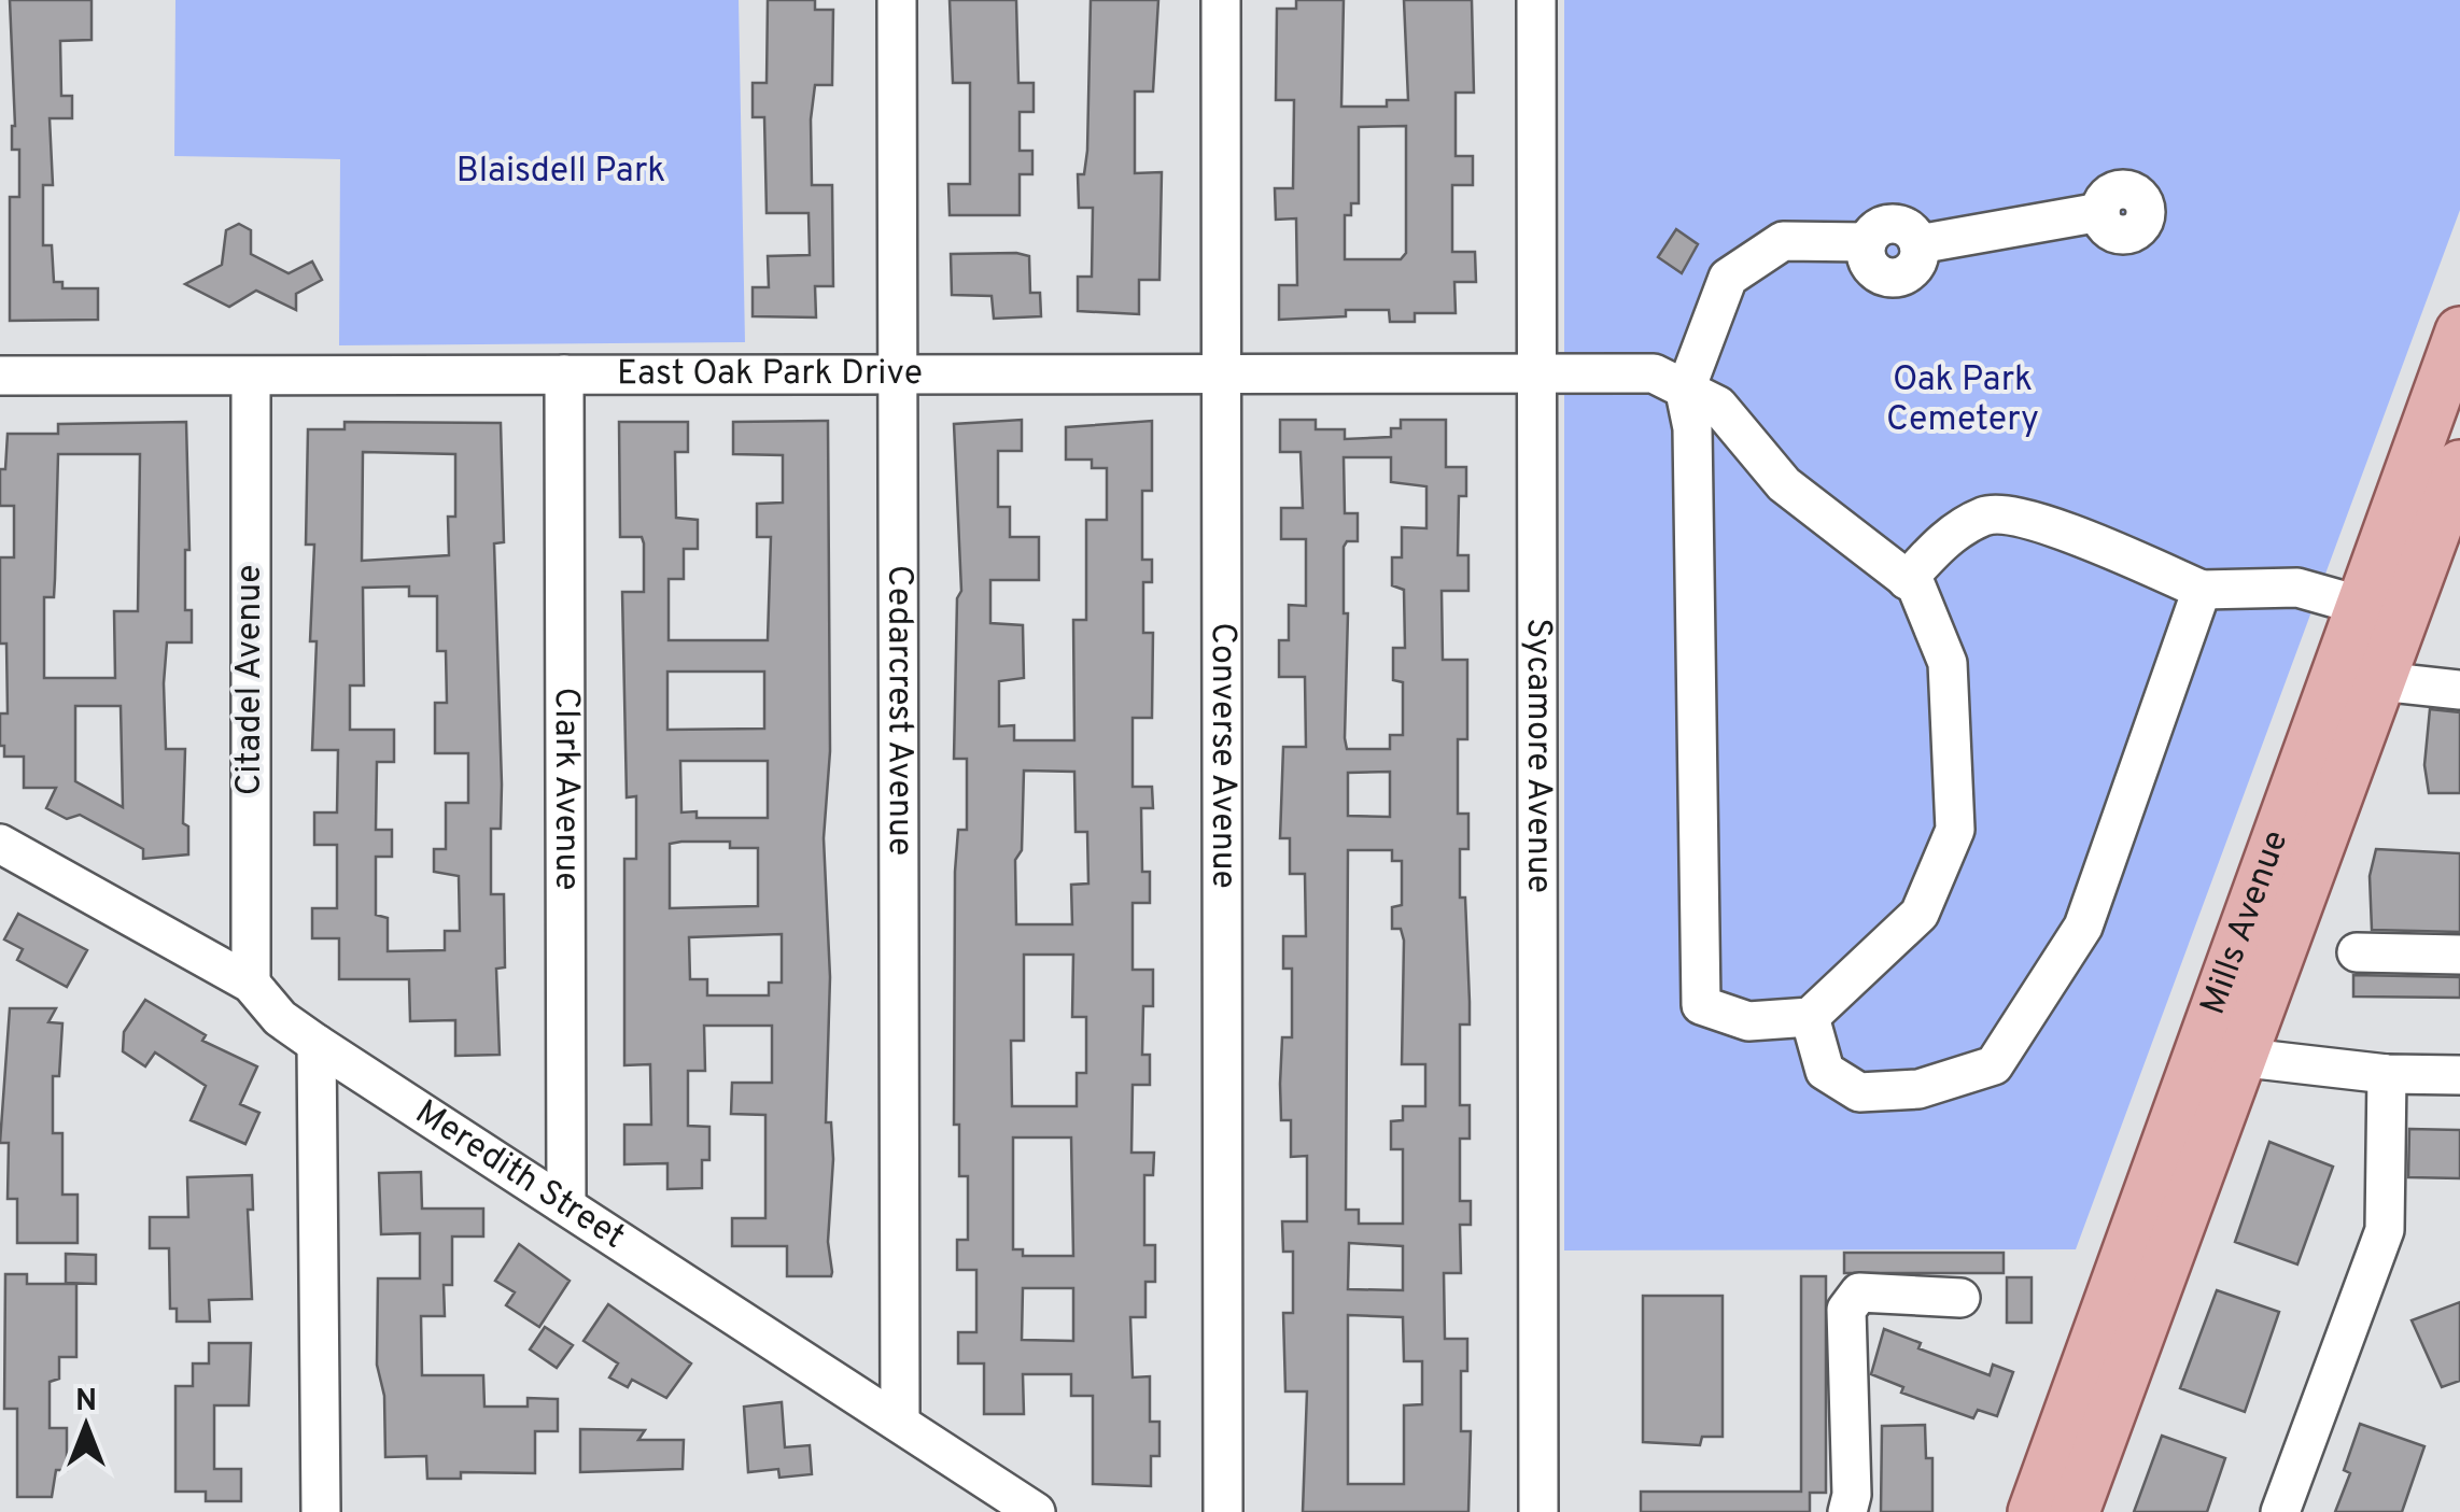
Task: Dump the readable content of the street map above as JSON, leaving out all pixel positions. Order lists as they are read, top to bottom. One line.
{"streets":{"main road":["Mills Avenue"],"street":["East Oak Park Drive","Citadel Avenue","Cedarcrest Avenue","Converse Avenue","Sycamore Avenue","Clark Avenue","Meredith Street"]},"crossings":[["East Oak Park Drive","Citadel Avenue"],["East Oak Park Drive","Cedarcrest Avenue"],["East Oak Park Drive","Converse Avenue"],["East Oak Park Drive","Sycamore Avenue"],["East Oak Park Drive","Clark Avenue"],["Citadel Avenue","Meredith Street"],["Cedarcrest Avenue","Meredith Street"],["Clark Avenue","Meredith Street"]],"parks":["Blaisdell Park","Oak Park Cemetery"],"north":"top"}
